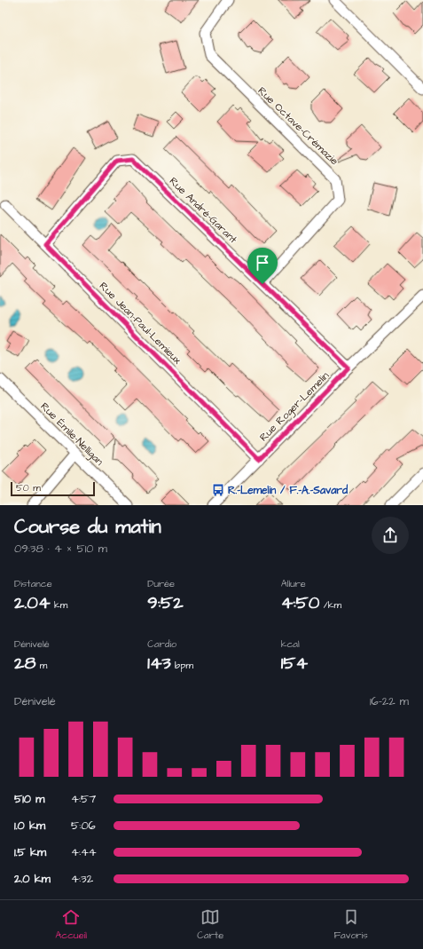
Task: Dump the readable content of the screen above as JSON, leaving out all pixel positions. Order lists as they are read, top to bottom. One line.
{"streets":{"street":["Rue Octave-Crémazie","Rue André-Garant","Rue Jean-Paul-Lemieux","Rue Roger-Lemelin","Rue Émile-Nelligan"]},"crossings":[["Rue Octave-Crémazie","Rue André-Garant"],["Rue André-Garant","Rue Jean-Paul-Lemieux"],["Rue André-Garant","Rue Roger-Lemelin"],["Rue Jean-Paul-Lemieux","Rue Roger-Lemelin"]],"places":{"bus stop":["R.-Lemelin / F.-A.-Savard"]},"scale_bar":"50 m","page":{"scale":"50 m","heading":["Course du matin","09:38 · 4 × 510 m"],"stats":[["Distance","2.04 km"],["Durée","9:52"],["Allure","4:50 /km"],["Dénivelé","28 m"],["Cardio","143 bpm"],["kcal","154"]],"chart":["Dénivelé","16–22 m"],"list":[{"name":"510 m","note":"4:57"},{"name":"1.0 km","note":"5:06"},{"name":"1.5 km","note":"4:44"},{"name":"2.0 km","note":"4:32"}],"tabs":["Accueil","Carte","Favoris"]}}
